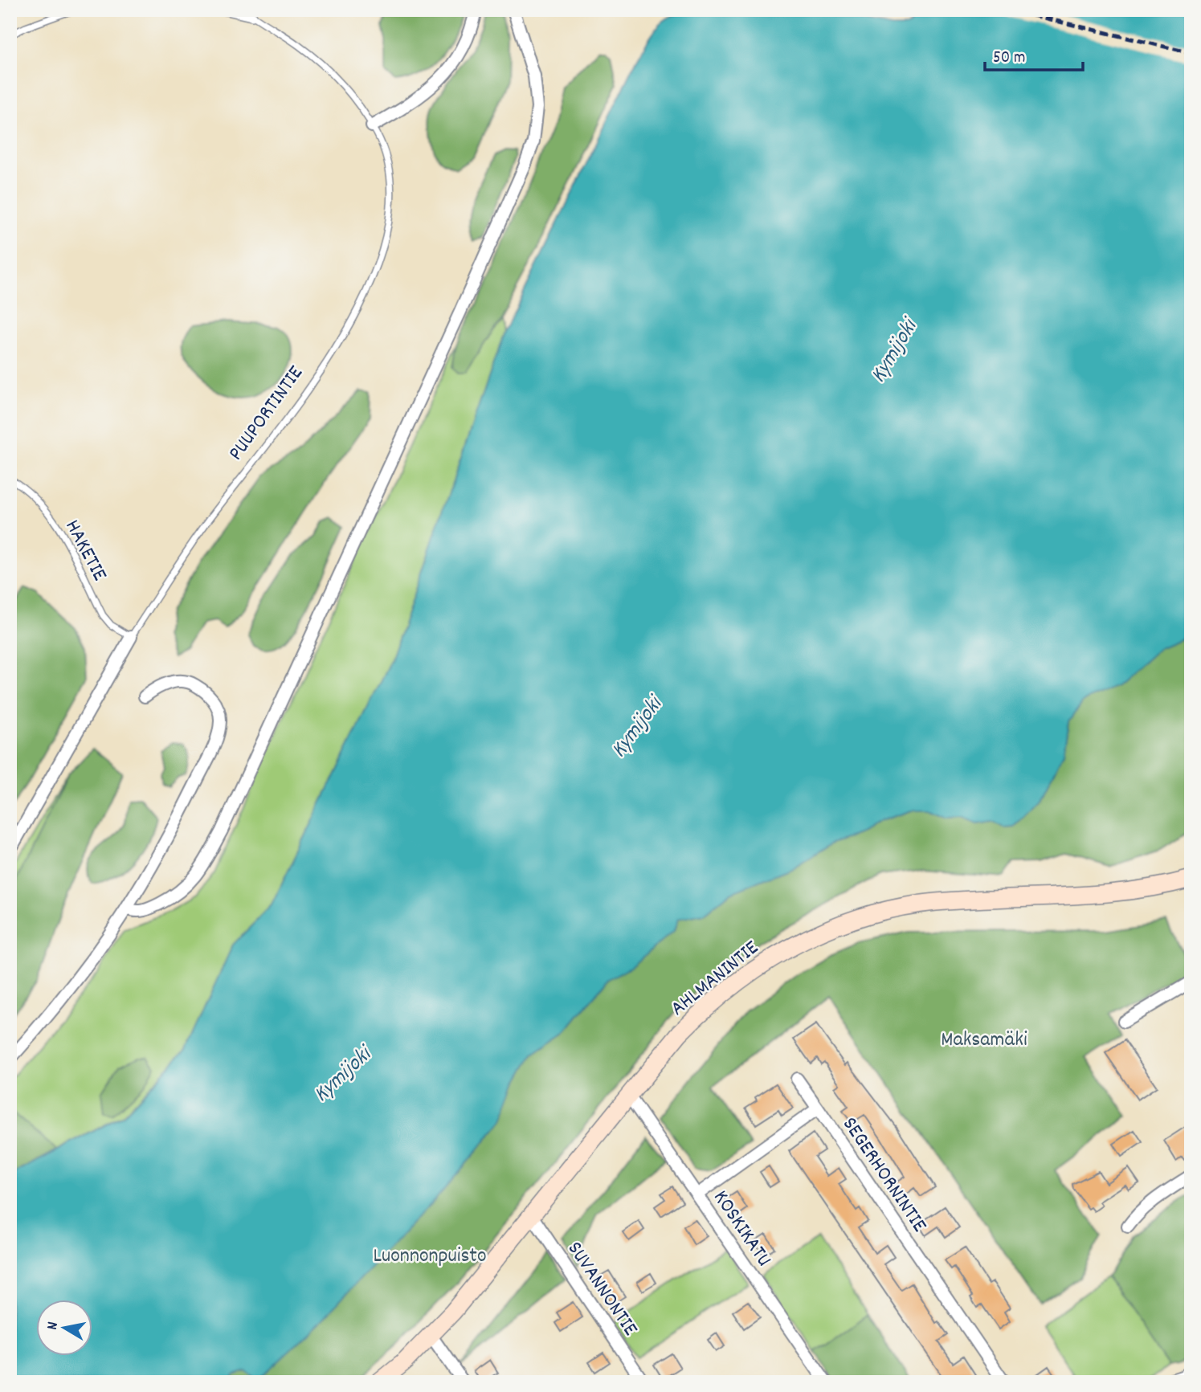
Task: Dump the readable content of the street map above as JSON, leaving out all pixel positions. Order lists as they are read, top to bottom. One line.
{"streets":{"street":["PUUPORTINTIE","AHLMANINTIE","SEGERHORNINTIE","KOSKIKATU","SUVANNONTIE"],"lane":["HAKETIE"]},"crossings":[["PUUPORTINTIE","HAKETIE"],["AHLMANINTIE","KOSKIKATU"],["AHLMANINTIE","SUVANNONTIE"],["SEGERHORNINTIE","KOSKIKATU"]],"water":["Kymijoki"],"parks":["Maksamäki","Luonnonpuisto"],"scale_bar":"50 m","north":"left"}
